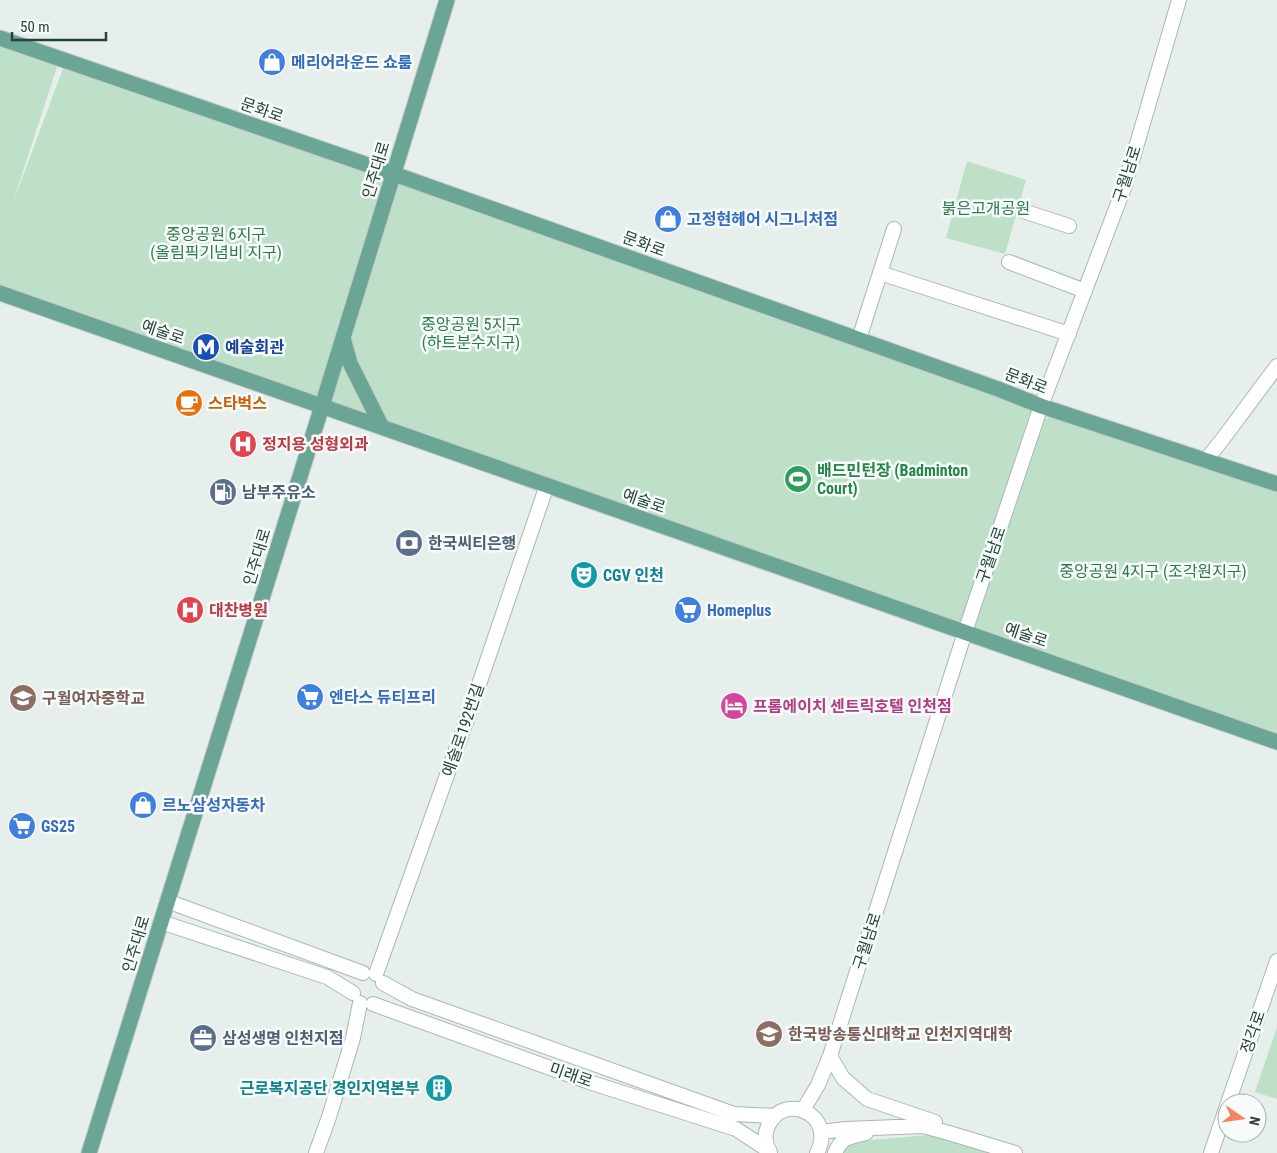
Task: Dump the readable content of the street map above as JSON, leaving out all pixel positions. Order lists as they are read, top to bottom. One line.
{"streets":{"main road":["문화로","인주대로","예술로"],"street":["구월남로","예술로192번길","정각로","미래로"]},"crossings":[["문화로","인주대로"],["문화로","구월남로"],["인주대로","예술로"],["인주대로","미래로"],["구월남로","예술로"],["구월남로","미래로"],["예술로","예술로192번길"],["예술로192번길","미래로"]],"parks":["붉은고개공원","중앙공원 6지구 (올림픽기념비 지구)","중앙공원 5지구 (하트분수지구)","중앙공원 4지구 (조각원지구)"],"places":{"shop":["메리어라운드 쇼룸","고정현헤어 시그니처점","르노삼성자동차"],"metro station":["예술회관"],"cafe":["스타벅스"],"hospital":["정지용 성형외과","대찬병원"],"sports":["배드민턴장 (Badminton Court)"],"fuel station":["남부주유소"],"bank":["한국씨티은행"],"theatre":["CGV 인천"],"supermarket":["Homeplus","엔타스 듀티프리","GS25"],"school or university":["구월여자중학교","한국방송통신대학교 인천지역대학"],"hotel":["프롬에이치 센트릭호텔 인천점"],"office":["삼성생명 인천지점"],"building":["근로복지공단 경인지역본부"]},"scale_bar":"50 m","north":"right"}
